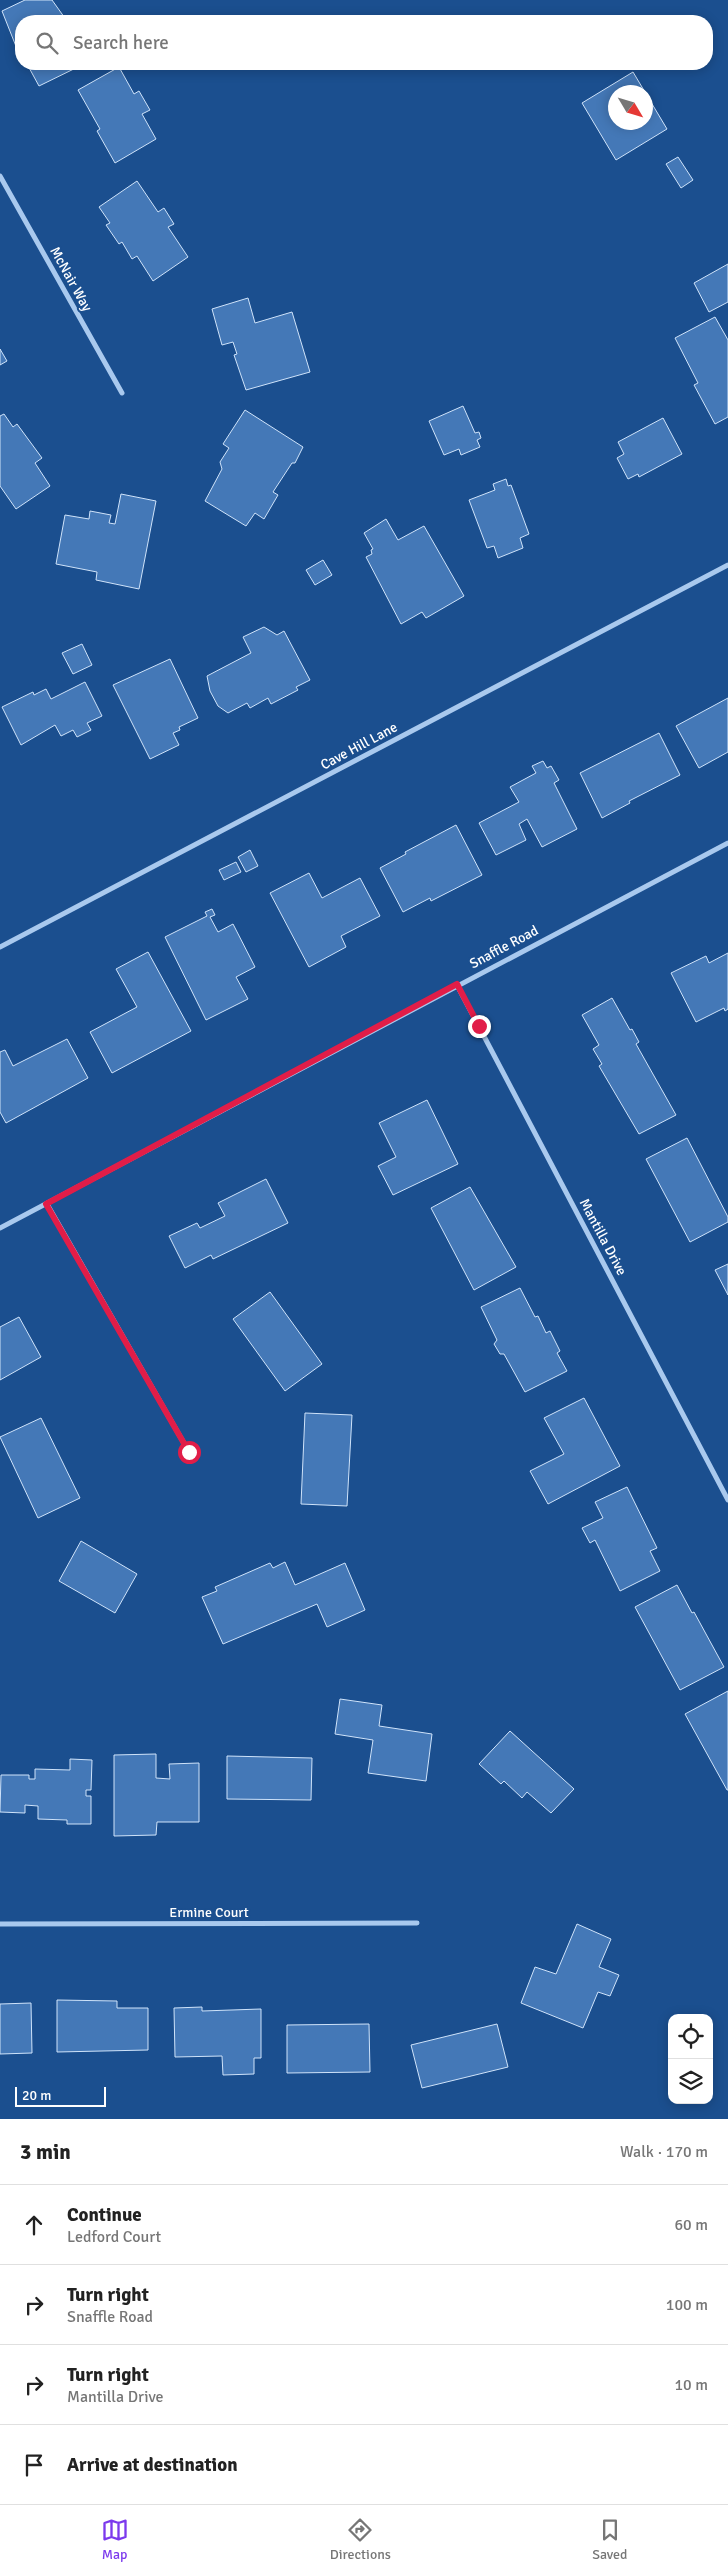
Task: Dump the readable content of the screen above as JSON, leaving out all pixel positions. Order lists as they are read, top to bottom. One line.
{"streets":{"street":["McNair Way","Cave Hill Lane","Snaffle Road","Mantilla Drive","Ermine Court"]},"crossings":[["Snaffle Road","Mantilla Drive"]],"scale_bar":"20 m","north":"bottom right","page":{"search":"Search here","scale":"20 m","heading":["3 min","Walk · 170 m"],"list":[["Continue","Ledford Court","60 m"],["Turn right","Snaffle Road","100 m"],["Turn right","Mantilla Drive","10 m"],"Arrive at destination"],"nav":["Map","Directions","Saved"]}}
